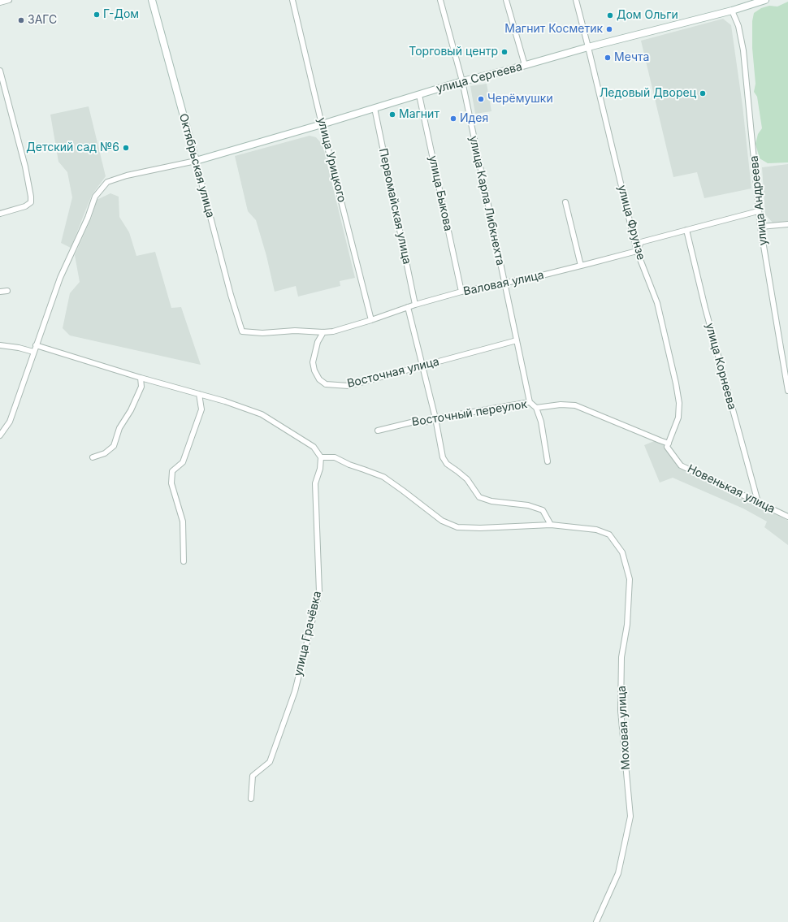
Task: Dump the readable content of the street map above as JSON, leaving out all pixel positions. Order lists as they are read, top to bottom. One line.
{"streets":{"main road":["улица Сергеева","Октябрьская улица"],"street":["улица Урицкого","улица Быкова","улица Карла Либкнехта","улица Андреева","Первомайская улица","улица Фрунзе","Валовая улица","улица Корнеева","Восточная улица","Восточный переулок","Новенькая улица","улица Грачёвка","Моховая улица"]},"crossings":[["улица Сергеева","улица Урицкого"],["улица Сергеева","Октябрьская улица"],["улица Сергеева","улица Быкова"],["улица Сергеева","улица Карла Либкнехта"],["улица Сергеева","улица Андреева"],["улица Сергеева","Первомайская улица"],["улица Сергеева","улица Фрунзе"],["улица Урицкого","Валовая улица"],["Октябрьская улица","Валовая улица"],["улица Быкова","Валовая улица"],["улица Карла Либкнехта","Валовая улица"],["улица Карла Либкнехта","Восточная улица"],["улица Карла Либкнехта","Восточный переулок"],["Первомайская улица","Валовая улица"],["улица Фрунзе","Валовая улица"],["улица Фрунзе","Восточный переулок"],["улица Фрунзе","Новенькая улица"],["Валовая улица","Восточная улица"],["улица Корнеева","Новенькая улица"],["Восточный переулок","Новенькая улица"],["улица Грачёвка","Моховая улица"]],"places":["Г-Дом","Дом Ольги","ЗАГС","Магнит Косметик","Торговый центр","Мечта","Ледовый Дворец","Черёмушки","Магнит","Идея","Детский сад №6"]}
